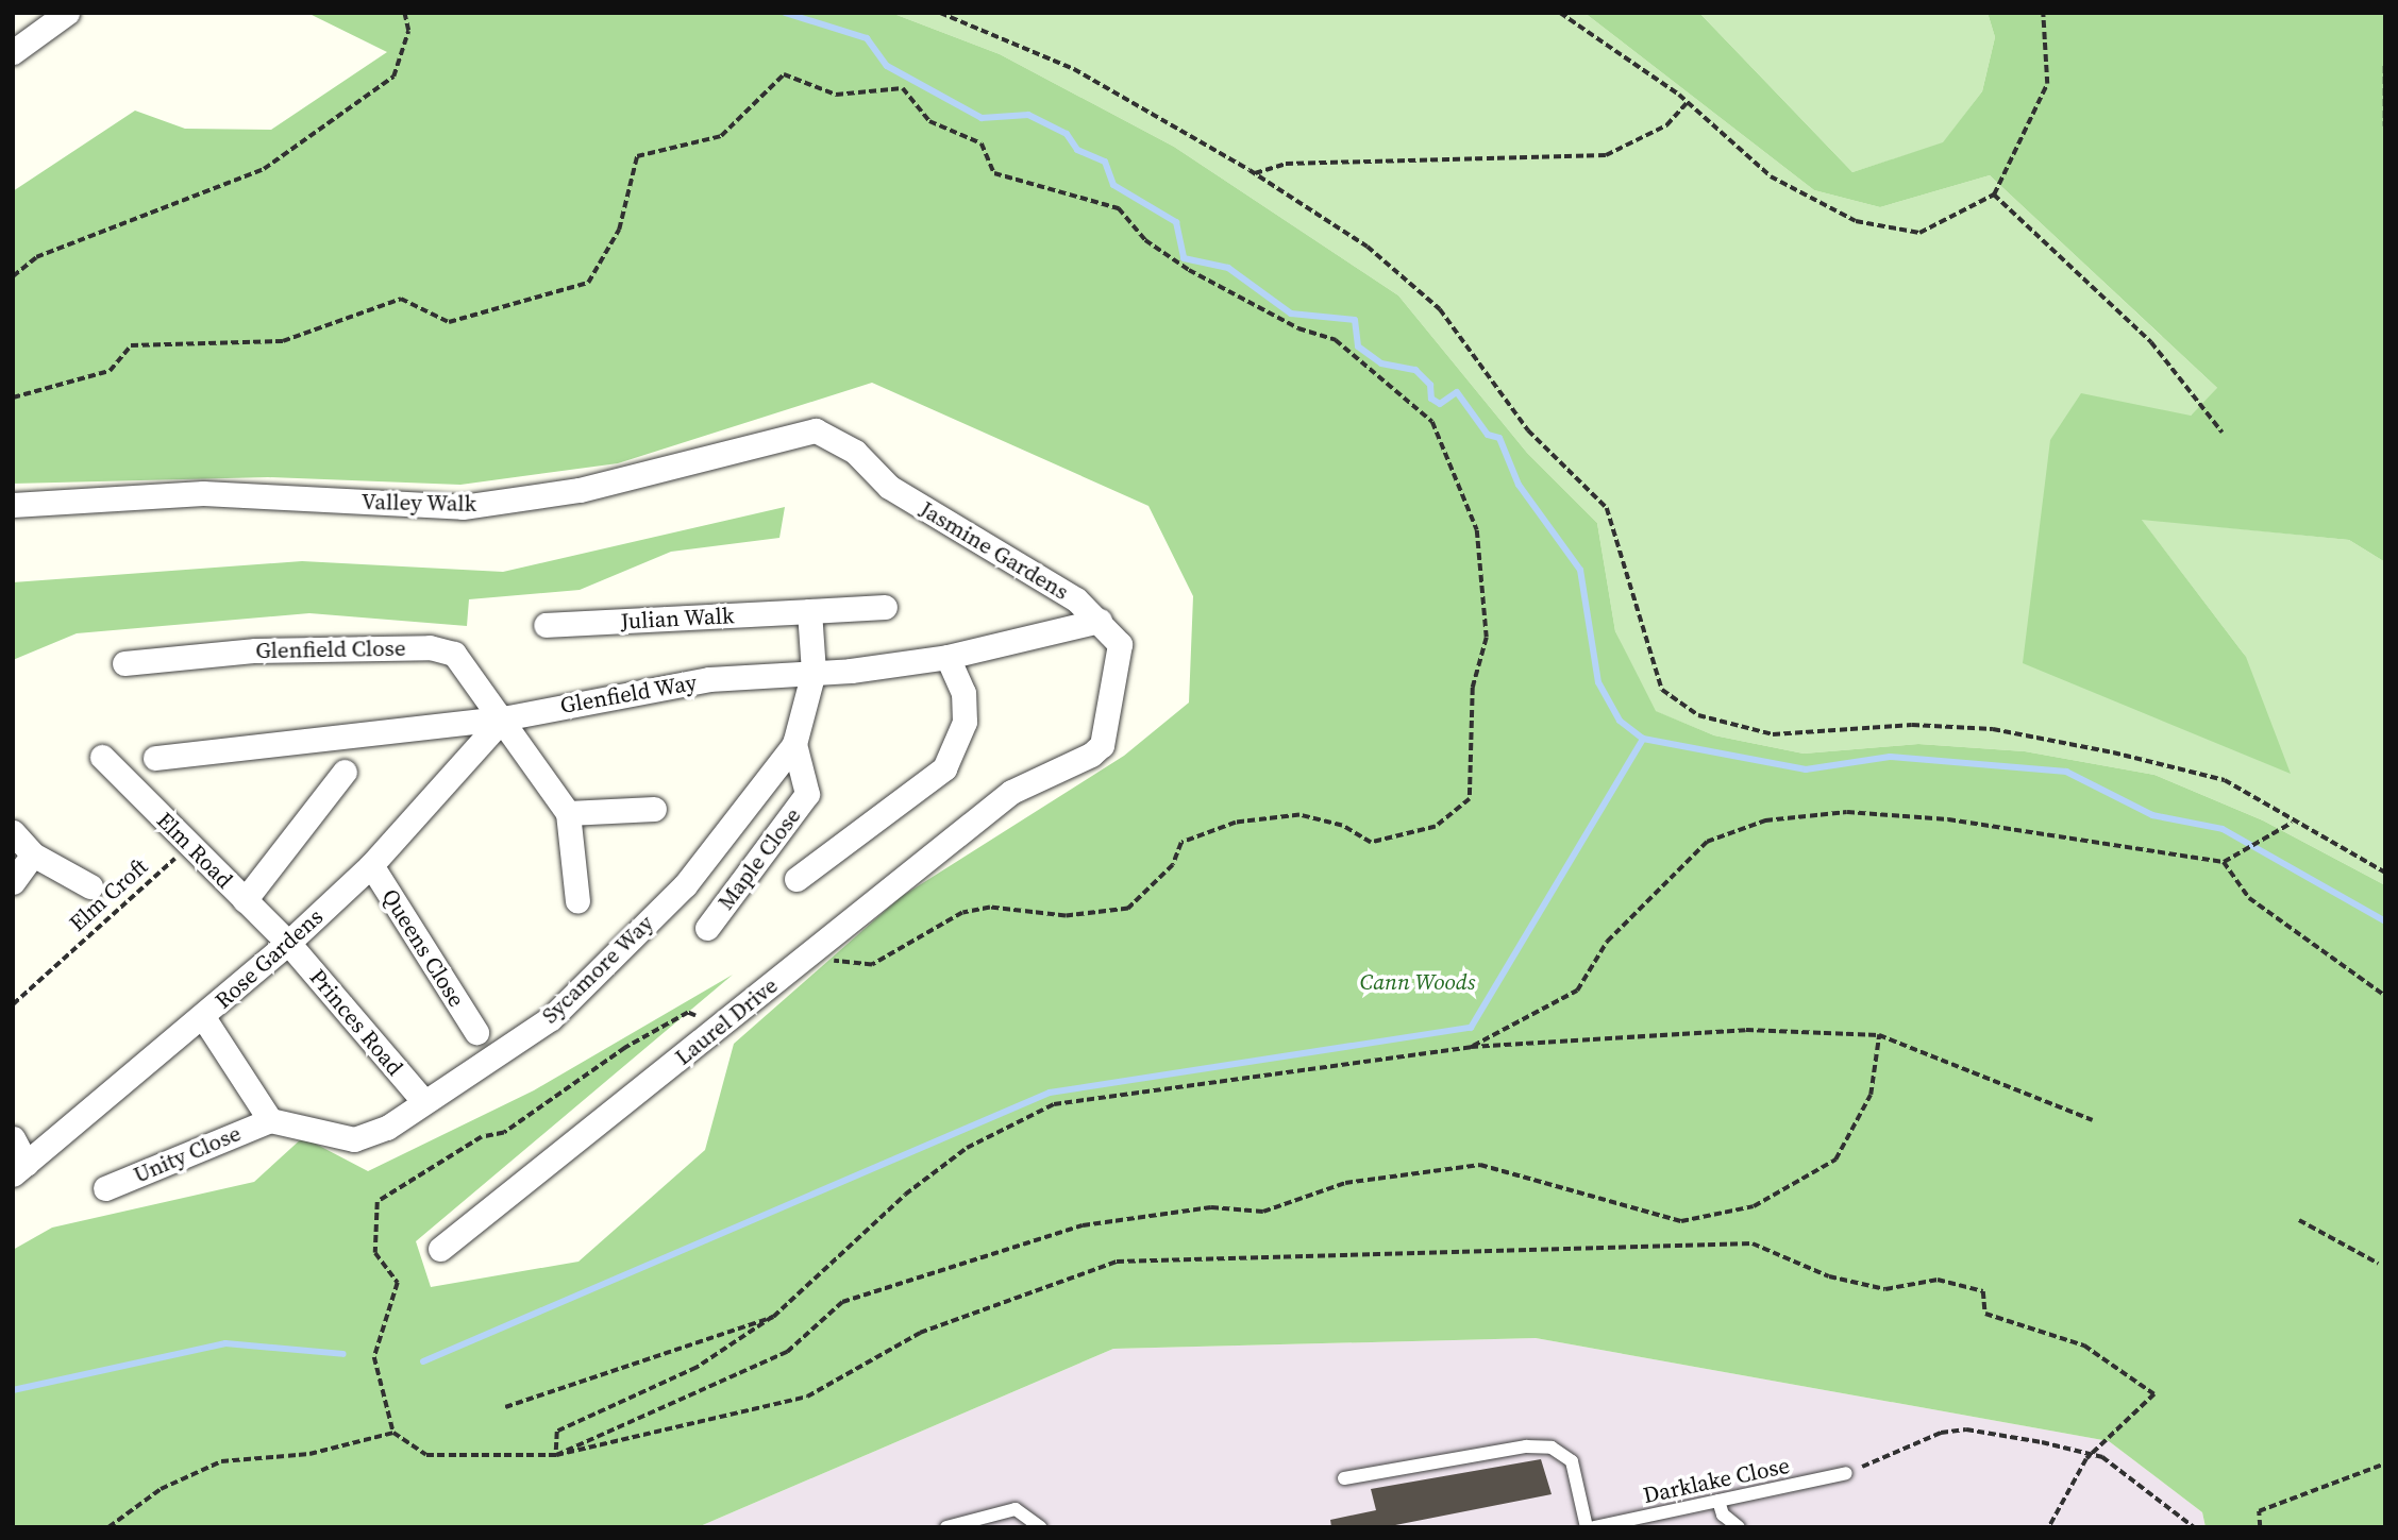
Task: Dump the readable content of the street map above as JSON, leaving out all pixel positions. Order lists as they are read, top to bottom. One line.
{"streets":{"street":["Valley Walk","Jasmine Gardens","Julian Walk","Glenfield Close","Glenfield Way","Elm Road","Maple Close","Queens Close","Rose Gardens","Sycamore Way","Laurel Drive","Princes Road","Unity Close"],"lane":["Darklake Close"],"path":["Elm Croft"]},"crossings":[["Valley Walk","Jasmine Gardens"],["Jasmine Gardens","Glenfield Way"],["Jasmine Gardens","Laurel Drive"],["Glenfield Close","Glenfield Way"],["Glenfield Close","Rose Gardens"],["Glenfield Way","Rose Gardens"],["Glenfield Way","Sycamore Way"],["Elm Road","Elm Croft"],["Elm Road","Rose Gardens"],["Elm Road","Princes Road"],["Maple Close","Sycamore Way"],["Queens Close","Rose Gardens"],["Rose Gardens","Princes Road"],["Sycamore Way","Princes Road"],["Sycamore Way","Unity Close"]],"parks":["Cann Woods"]}
